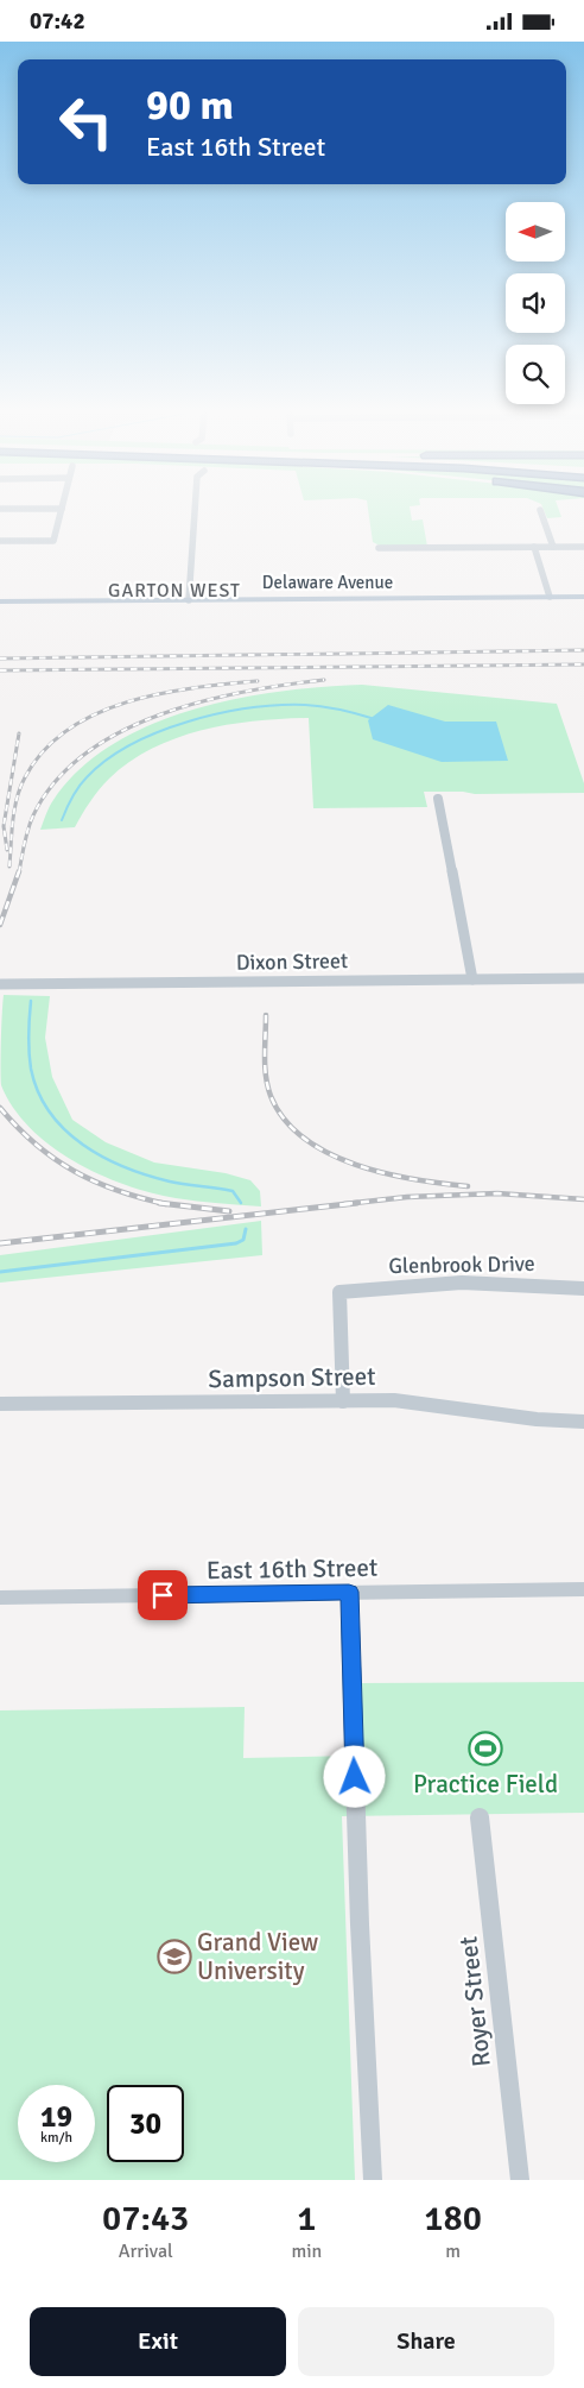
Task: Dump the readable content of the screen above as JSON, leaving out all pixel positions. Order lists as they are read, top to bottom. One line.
{"streets":{"main road":["Delaware Avenue"],"street":["Dixon Street","Glenbrook Drive","Sampson Street","East 16th Street","Royer Street"]},"crossings":[["Glenbrook Drive","Sampson Street"]],"districts":["GARTON WEST"],"places":{"sports":["Practice Field"],"school or university":["Grand View University"]},"north":"left","page":{"status":"07:42","turn":["90 m","East 16th Street"],"speed":"19 km/h","limit":"30","eta":["07:43","Arrival","1","min","180","m"],"buttons":["Exit","Share"]}}
